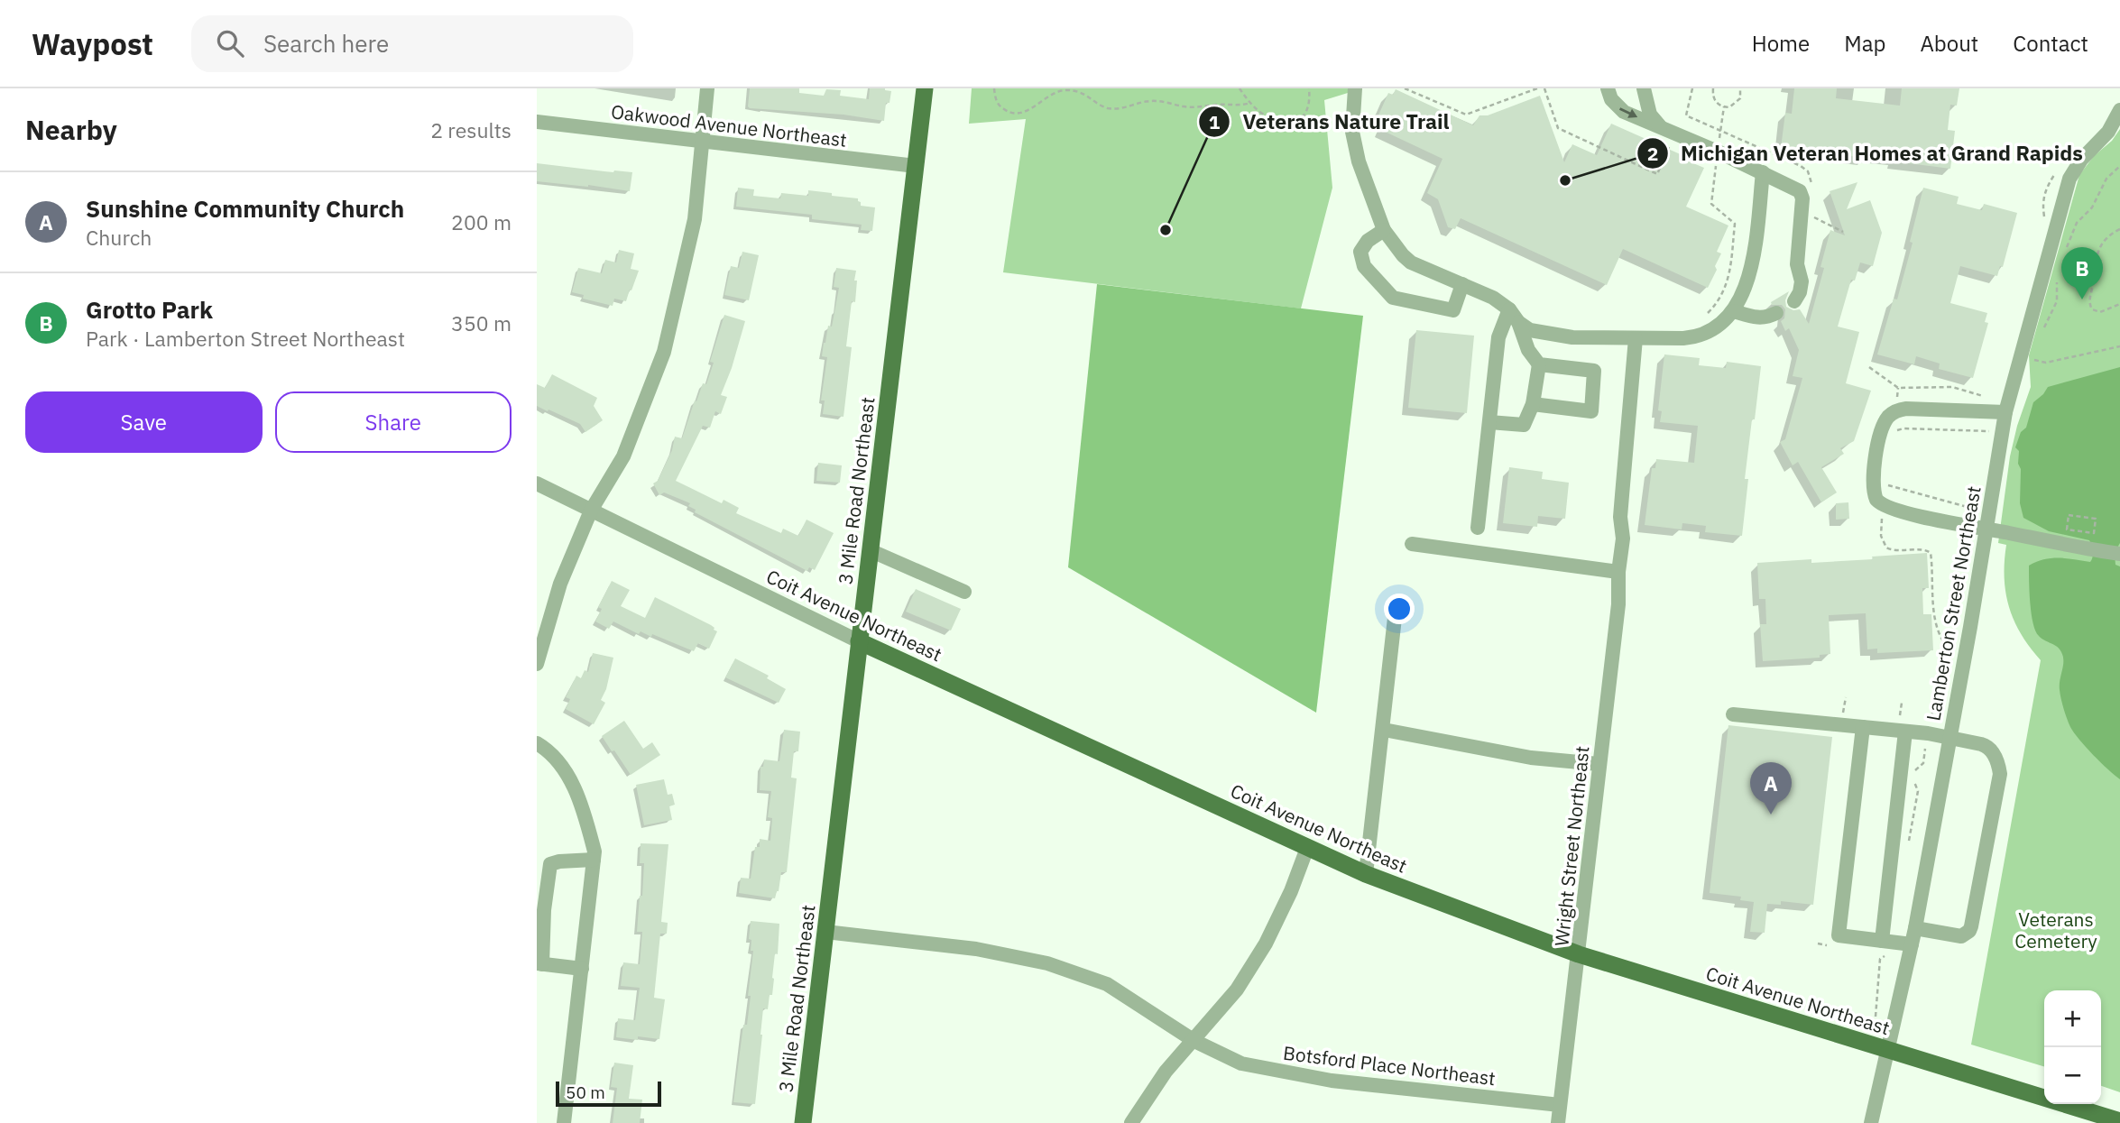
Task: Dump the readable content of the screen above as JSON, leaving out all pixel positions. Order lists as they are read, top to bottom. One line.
{"streets":{"main road":["3 Mile Road Northeast","Coit Avenue Northeast"],"street":["Oakwood Avenue Northeast","Lamberton Street Northeast","Wright Street Northeast","Botsford Place Northeast"]},"crossings":[["Oakwood Avenue Northeast","3 Mile Road Northeast"],["3 Mile Road Northeast","Coit Avenue Northeast"],["3 Mile Road Northeast","Botsford Place Northeast"],["Lamberton Street Northeast","Coit Avenue Northeast"],["Coit Avenue Northeast","Wright Street Northeast"],["Wright Street Northeast","Botsford Place Northeast"]],"parks":["Veterans Cemetery"],"places":["Michigan Veteran Homes at Grand Rapids","Veterans Nature Trail"],"scale_bar":"50 m","page":{"header":"Waypost","search":"Search here","nav":["Home","Map","About","Contact"],"heading":["Nearby","2 results"],"list":[{"mark":"A","name":"Sunshine Community Church","note":"Church","value":"200 m"},{"mark":"B","name":"Grotto Park","note":"Park · Lamberton Street Northeast","value":"350 m"}],"pins":["B","A"],"buttons":["Save","Share"],"map_buttons":["+","−"],"scale":"50 m"}}
